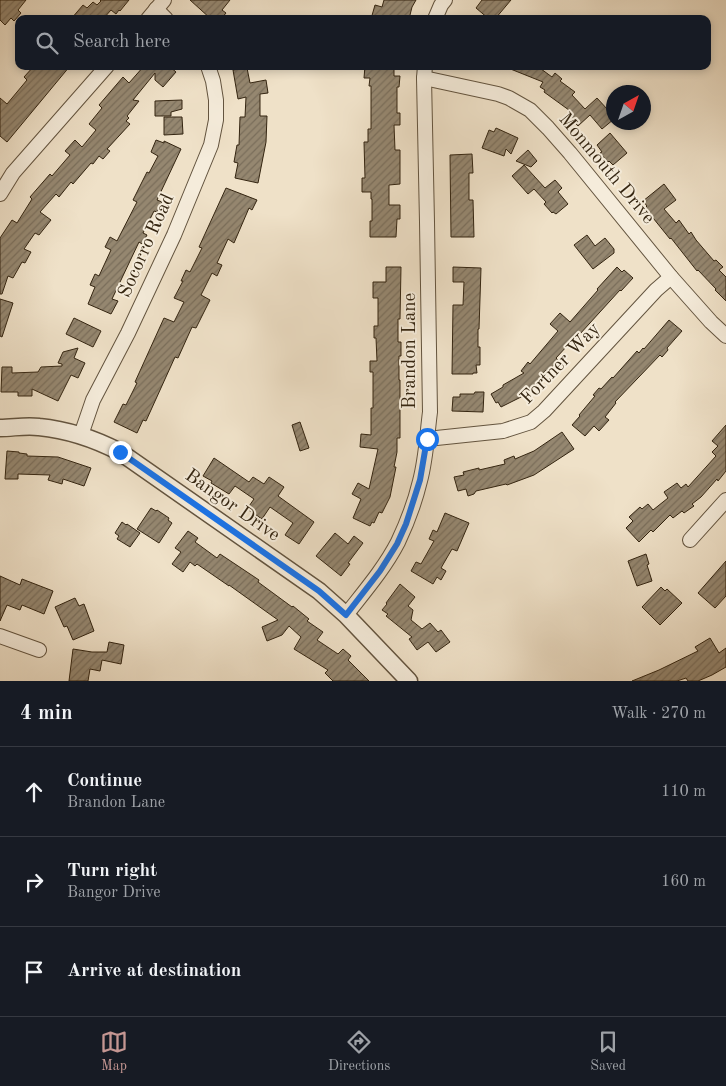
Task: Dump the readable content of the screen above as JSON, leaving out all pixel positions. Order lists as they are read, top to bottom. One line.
{"streets":{"street":["Monmouth Drive","Socorro Road","Brandon Lane","Fortner Way","Bangor Drive"]},"crossings":[["Monmouth Drive","Brandon Lane"],["Monmouth Drive","Fortner Way"],["Socorro Road","Bangor Drive"],["Brandon Lane","Fortner Way"],["Brandon Lane","Bangor Drive"]],"north":"top right","page":{"search":"Search here","heading":["4 min","Walk · 270 m"],"list":[["Continue","Brandon Lane","110 m"],["Turn right","Bangor Drive","160 m"],"Arrive at destination"],"nav":["Map","Directions","Saved"]}}
